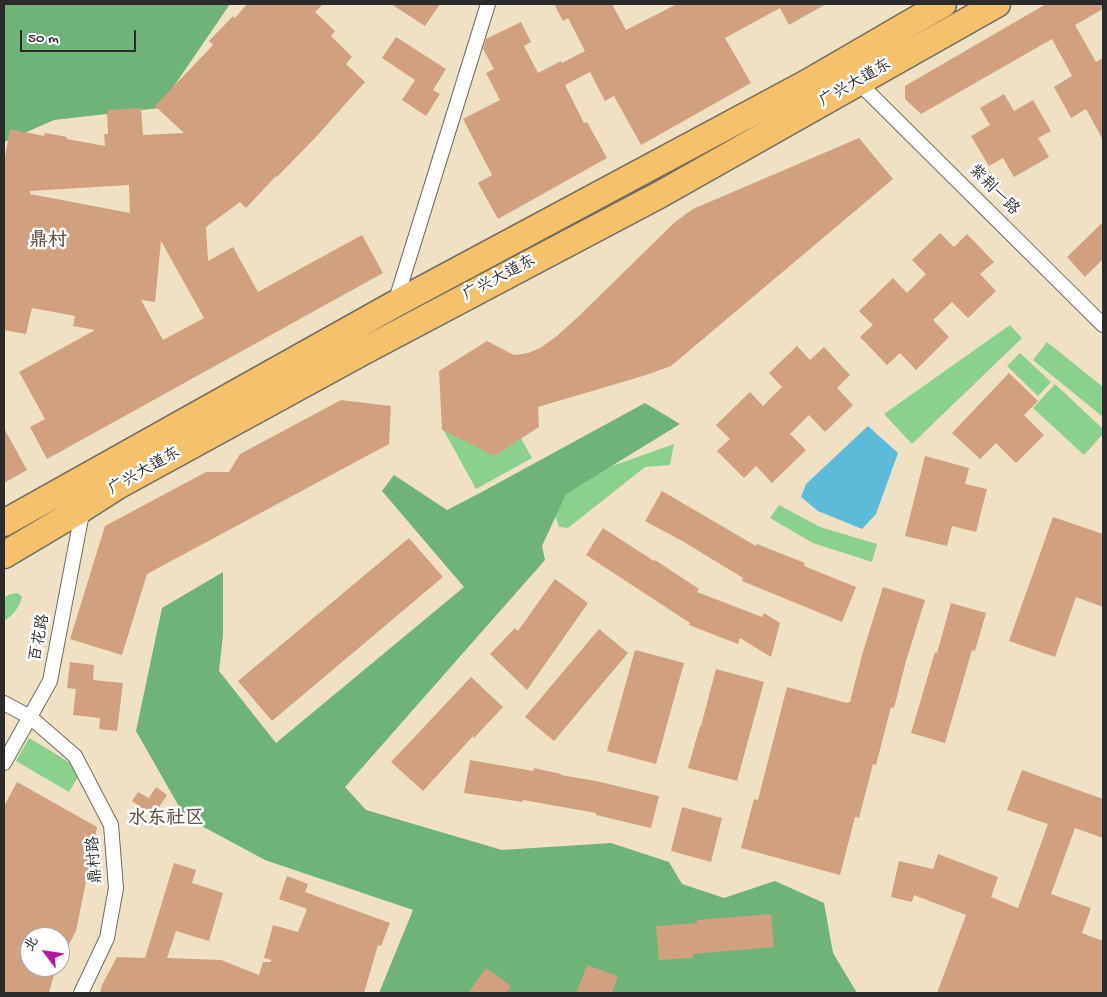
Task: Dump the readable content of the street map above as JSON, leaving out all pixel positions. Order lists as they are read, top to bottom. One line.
{"streets":{"highway":["广兴大道东"],"street":["紫荆一路","百花路","鼎村路"]},"crossings":[["广兴大道东","紫荆一路"],["广兴大道东","百花路"],["百花路","鼎村路"]],"districts":["鼎村","水东社区"],"scale_bar":"50 m","north":"top left"}
